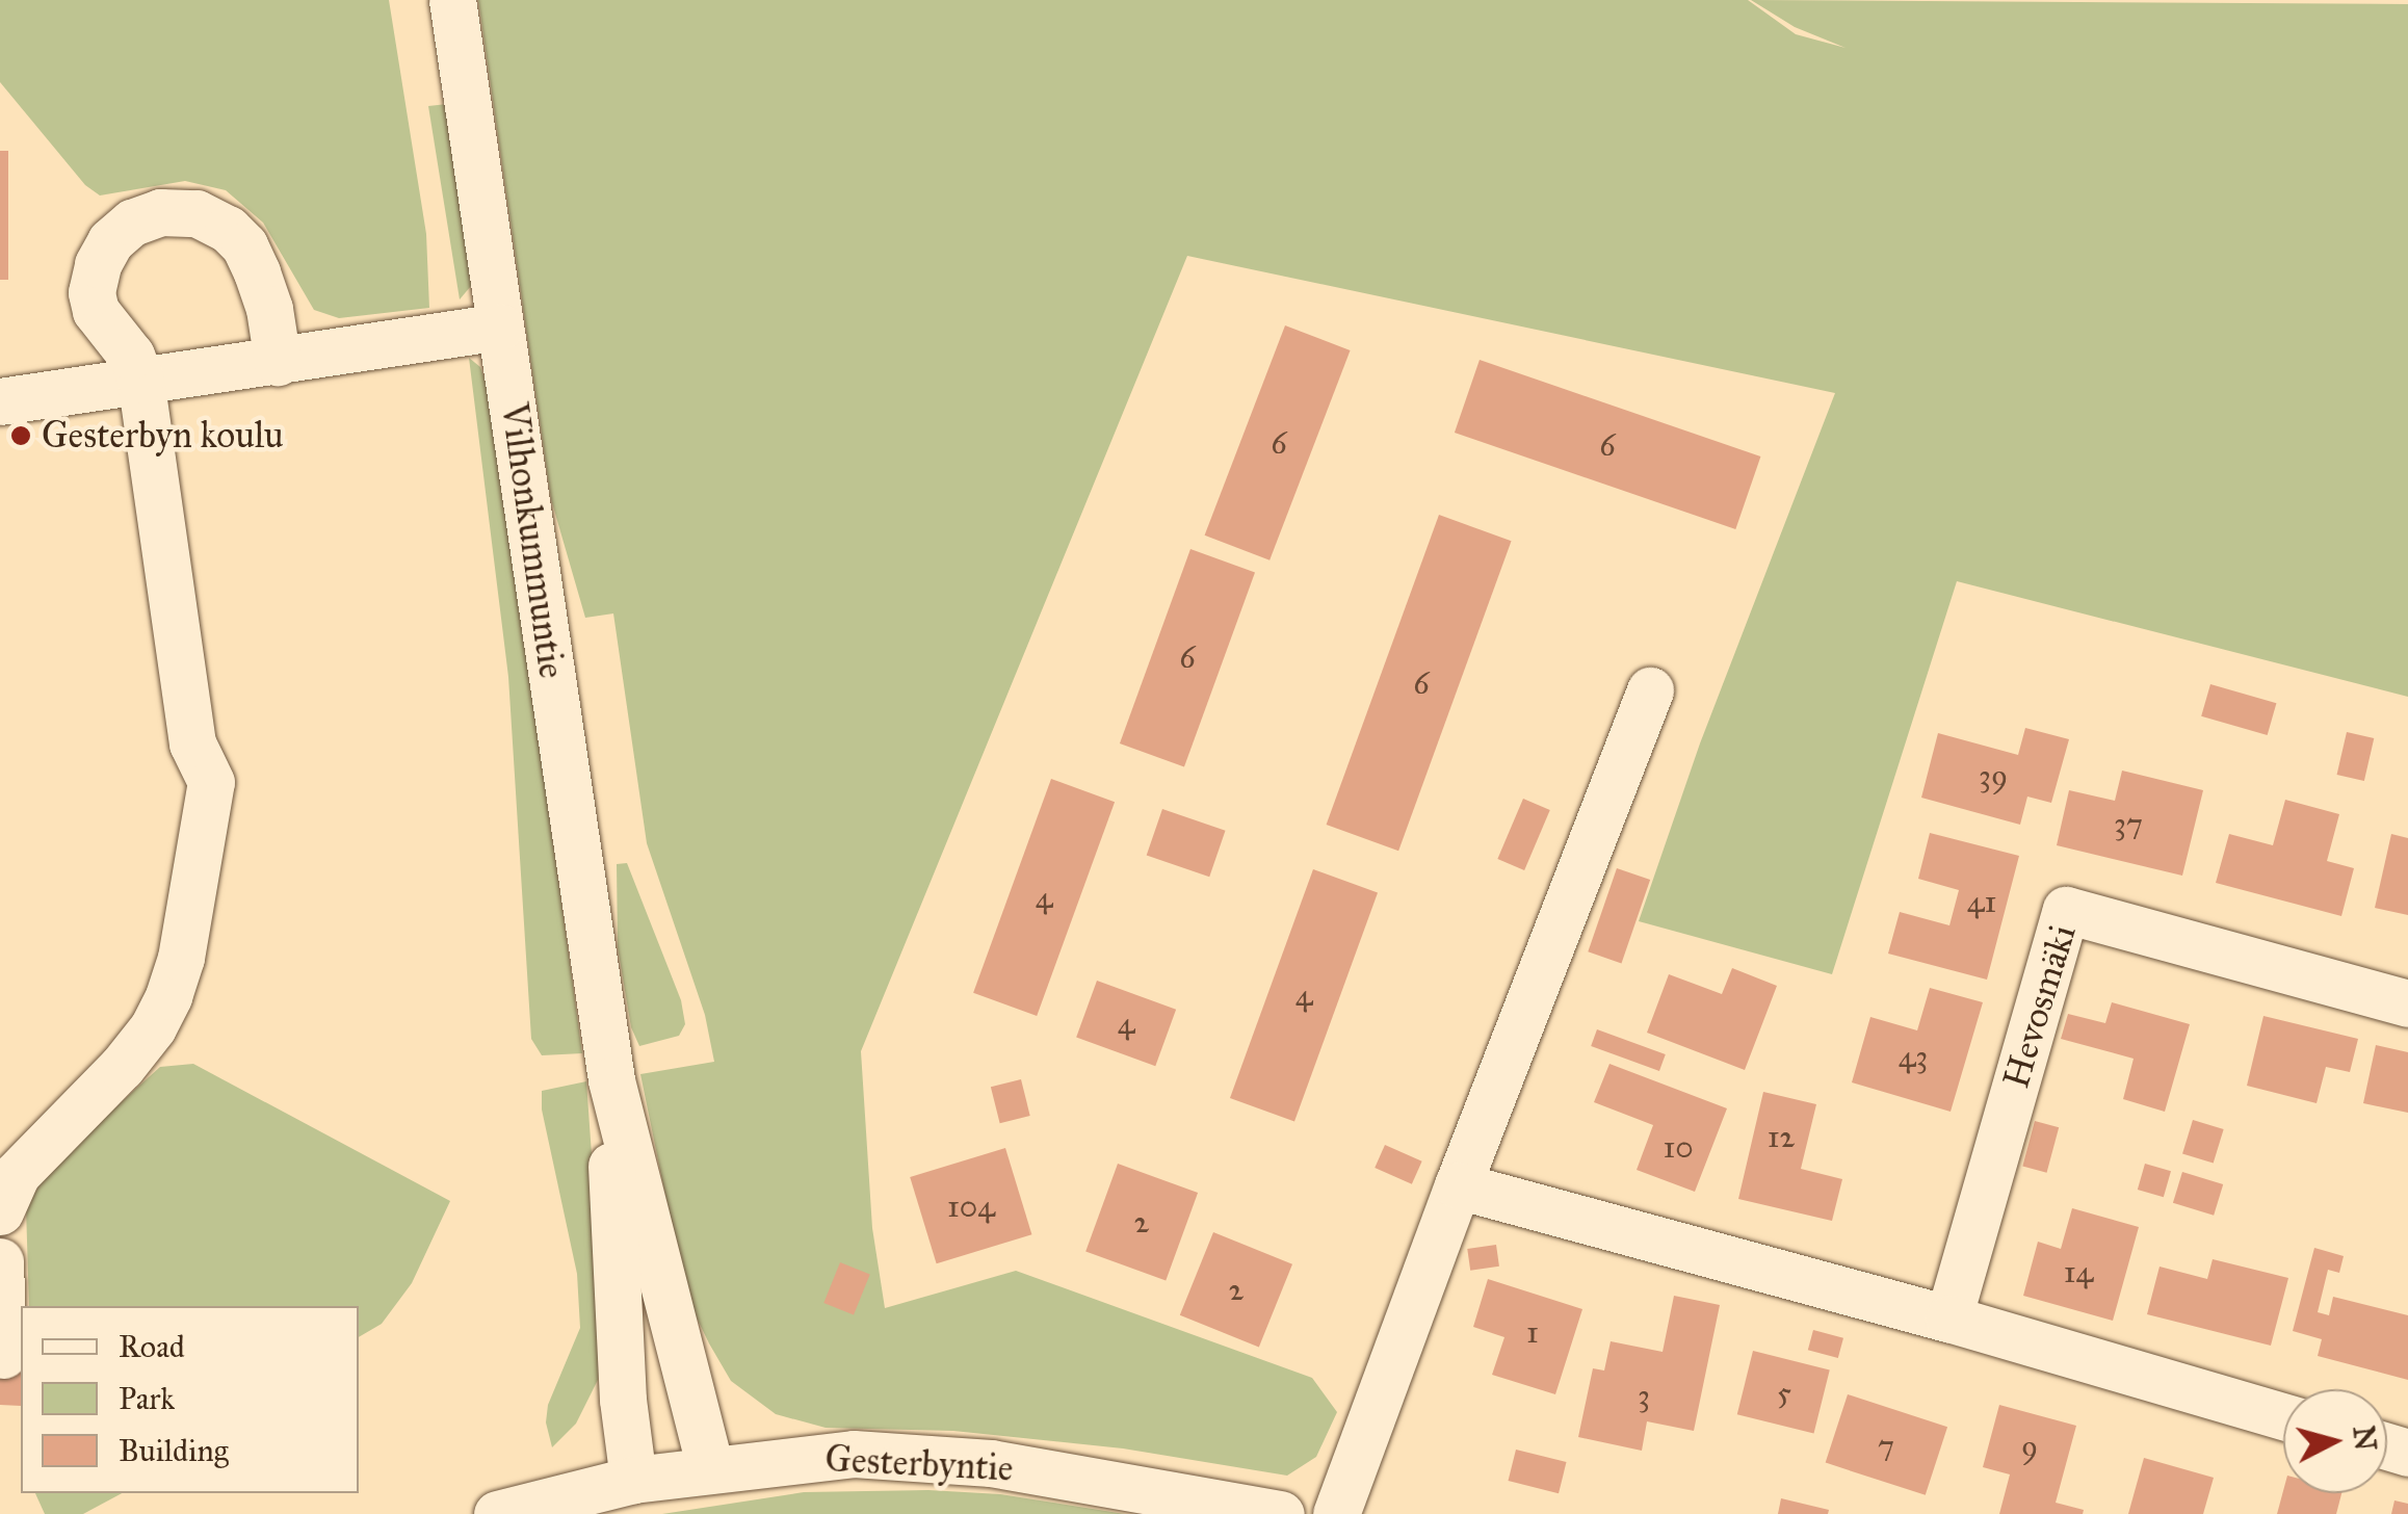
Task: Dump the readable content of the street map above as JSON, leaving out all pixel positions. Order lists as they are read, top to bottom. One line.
{"streets":{"street":["Vilhonkummuntie","Hevosmäki","Gesterbyntie"]},"crossings":[["Vilhonkummuntie","Gesterbyntie"]],"places":["Gesterbyn koulu"],"house_numbers":["6","6","6","6","39","37","4","41","4","4","43","12","10","104","2","14","2","1","5","3","7","9"],"legend":["Road","Park","Building"],"north":"right"}
